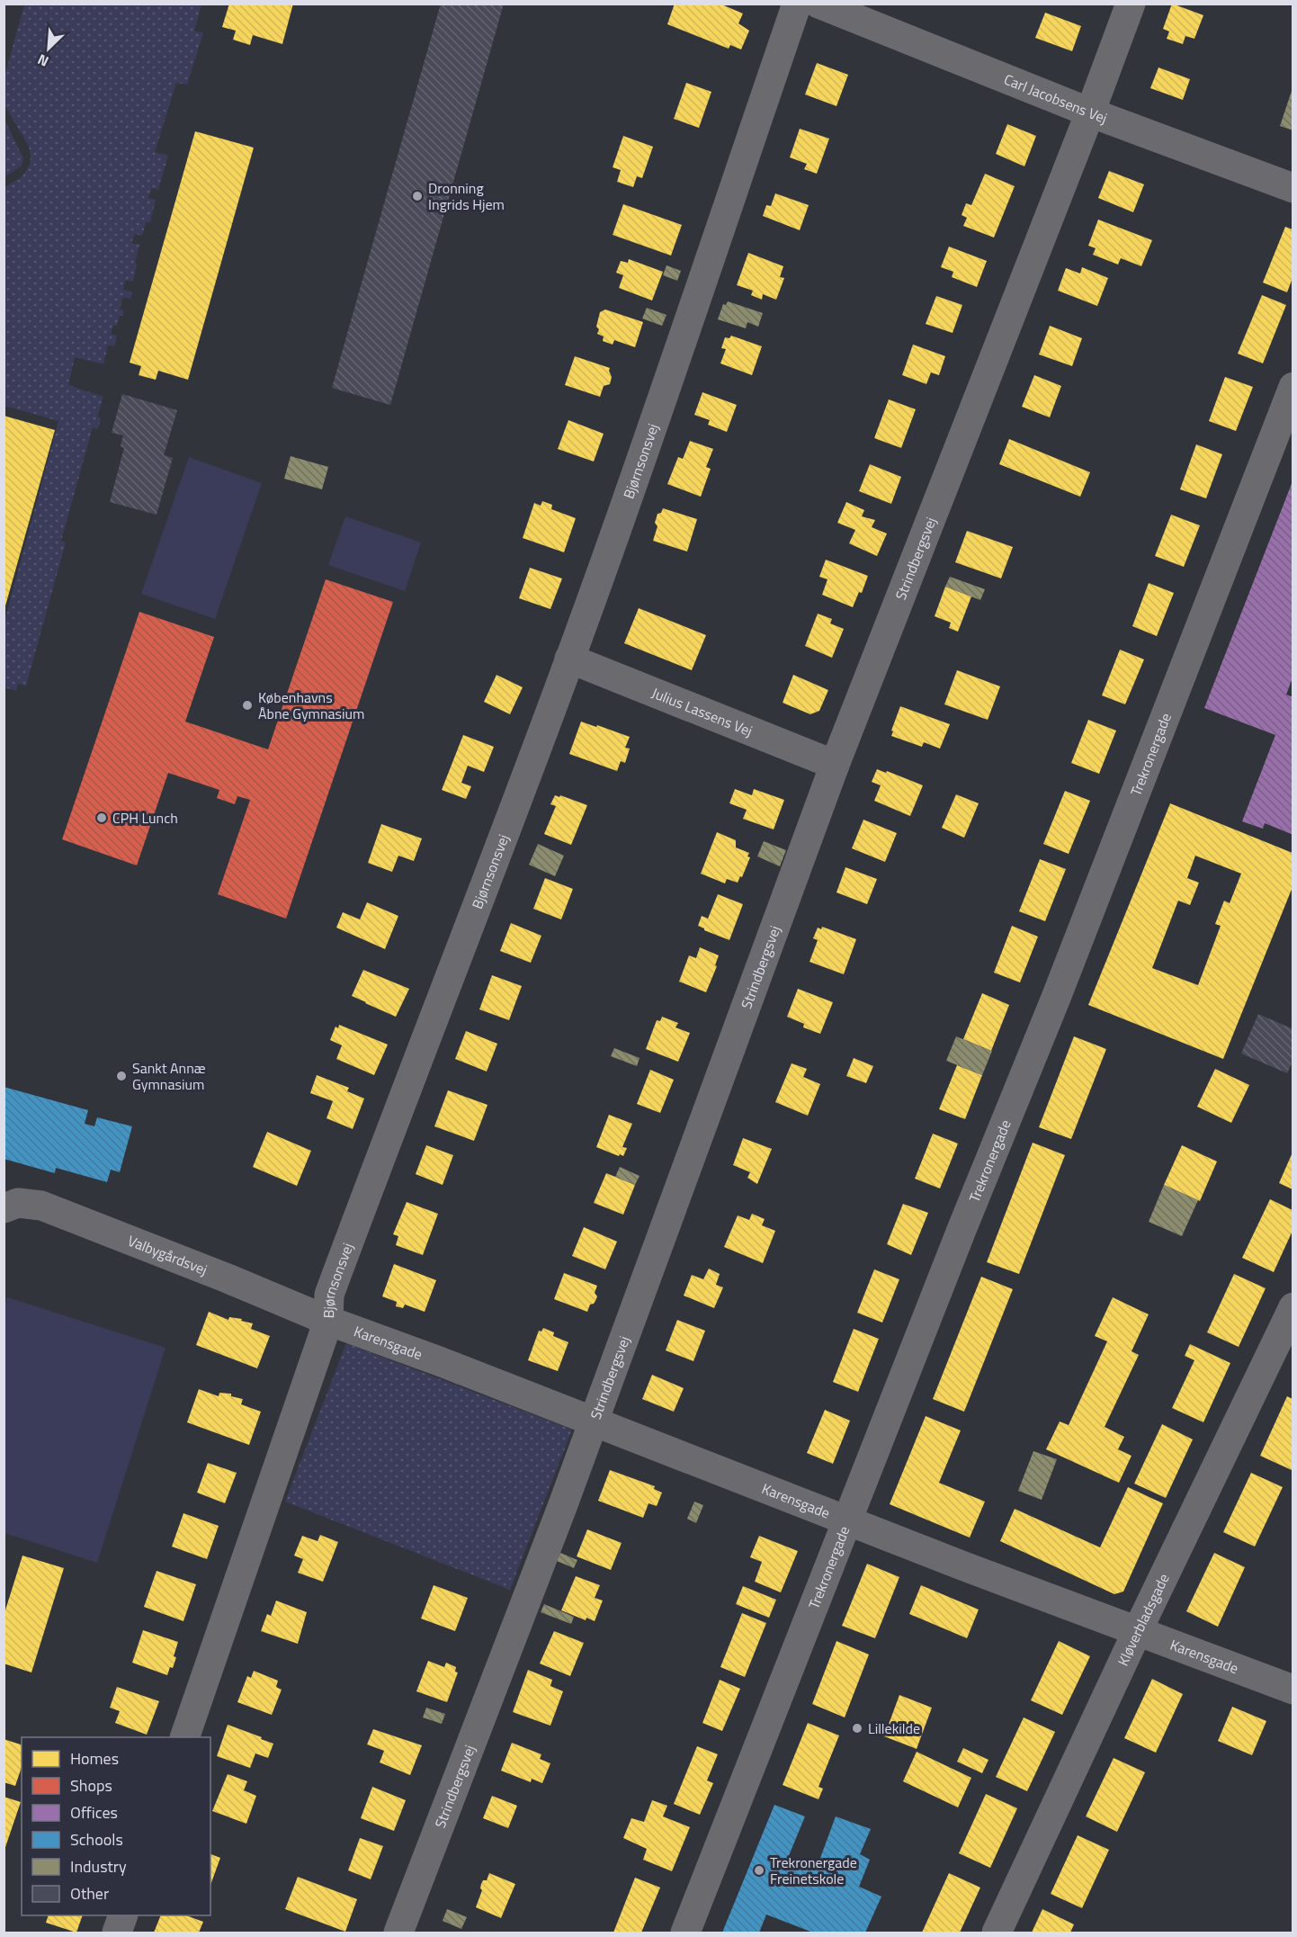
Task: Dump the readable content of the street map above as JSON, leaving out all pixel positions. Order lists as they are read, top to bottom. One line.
{"streets":{"street":["Carl Jacobsens Vej","Bjørnsonsvej","Strindbergsvej","Julius Lassens Vej","Trekronergade","Valbygårdsvej","Karensgade","Kløverbladsgade"]},"crossings":[["Carl Jacobsens Vej","Strindbergsvej"],["Bjørnsonsvej","Julius Lassens Vej"],["Bjørnsonsvej","Valbygårdsvej"],["Bjørnsonsvej","Karensgade"],["Strindbergsvej","Julius Lassens Vej"],["Strindbergsvej","Karensgade"],["Trekronergade","Karensgade"],["Valbygårdsvej","Karensgade"],["Karensgade","Kløverbladsgade"]],"places":["Dronning Ingrids Hjem","Københavns Åbne Gymnasium","CPH Lunch","Sankt Annæ Gymnasium","Lillekilde","Trekronergade Freinetskole"],"legend":["Homes","Shops","Offices","Schools","Industry","Other"],"north":"bottom left"}
